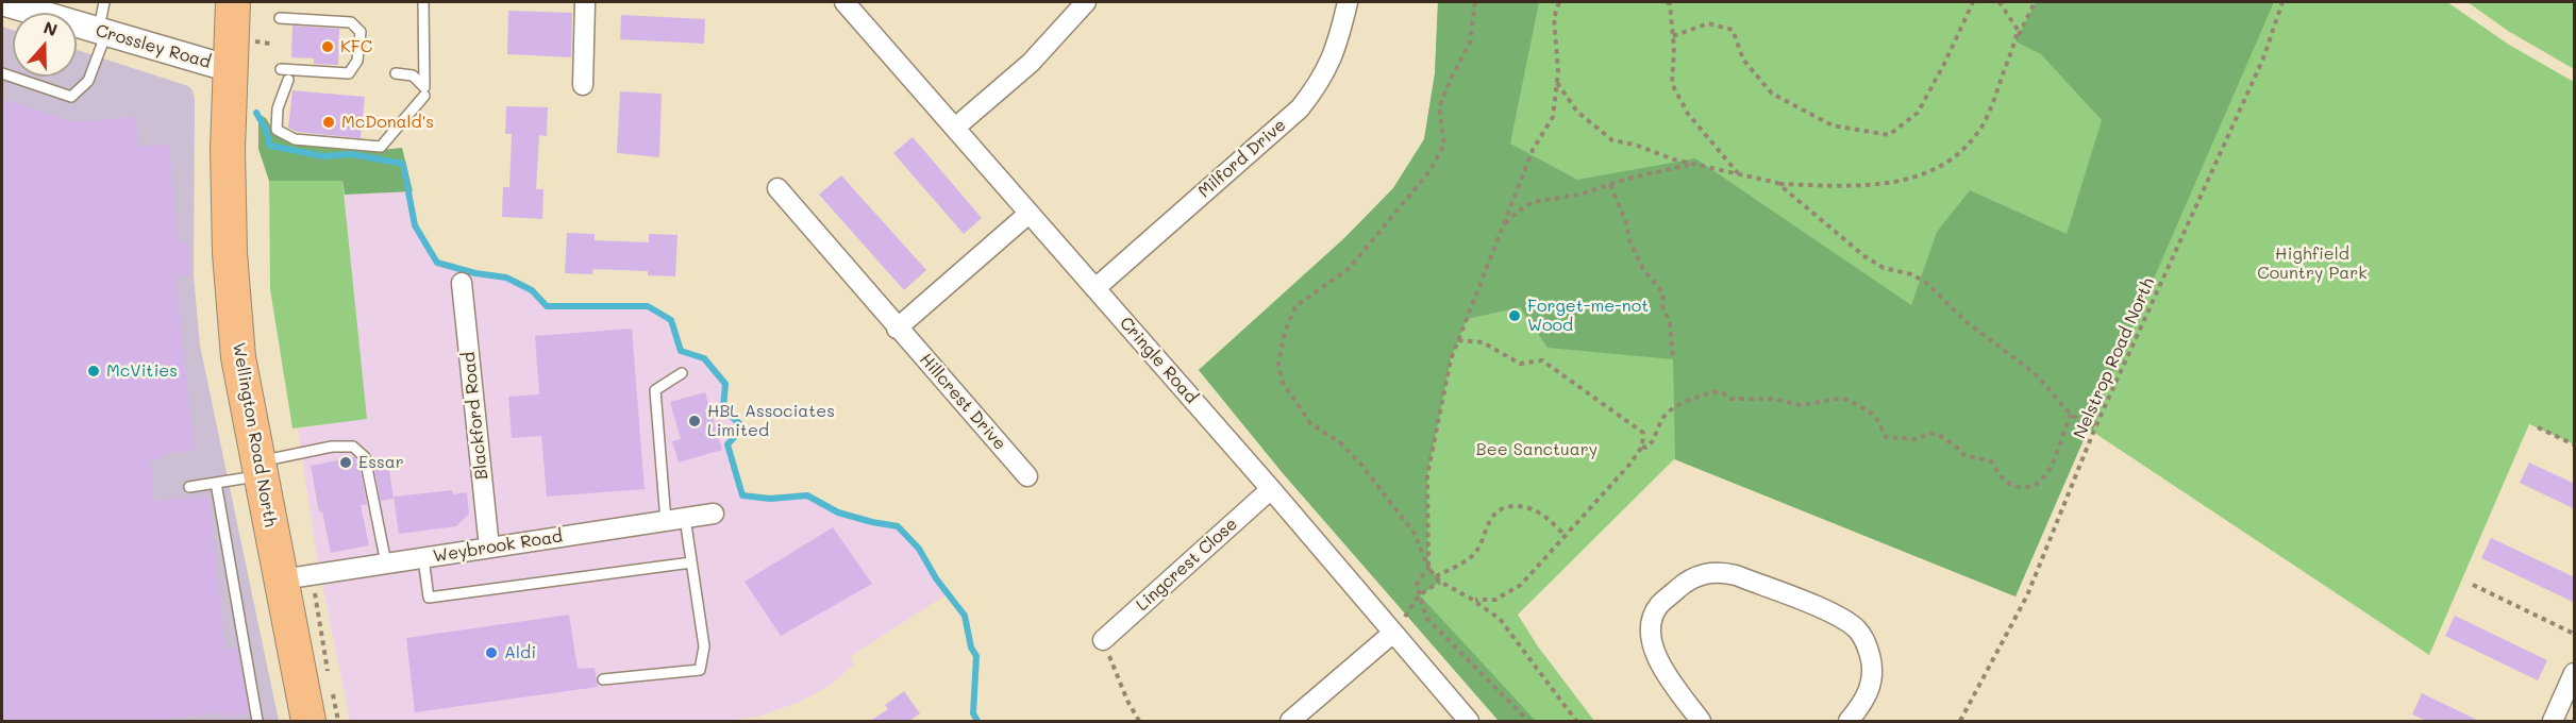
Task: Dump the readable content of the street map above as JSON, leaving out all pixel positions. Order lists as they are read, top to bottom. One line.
{"streets":{"highway":["Wellington Road North"],"street":["Crossley Road","Milford Drive","Cringle Road","Hillcrest Drive","Blackford Road","Weybrook Road","Lingcrest Close"],"path":["Nelstrop Road North"]},"crossings":[["Crossley Road","Wellington Road North"],["Milford Drive","Cringle Road"],["Cringle Road","Lingcrest Close"],["Blackford Road","Weybrook Road"],["Wellington Road North","Weybrook Road"]],"parks":["Highfield Country Park","Bee Sanctuary"],"places":["KFC","McDonald's","Forget-me-not Wood","McVities","HBL Associates Limited","Essar","Aldi"],"north":"top"}
